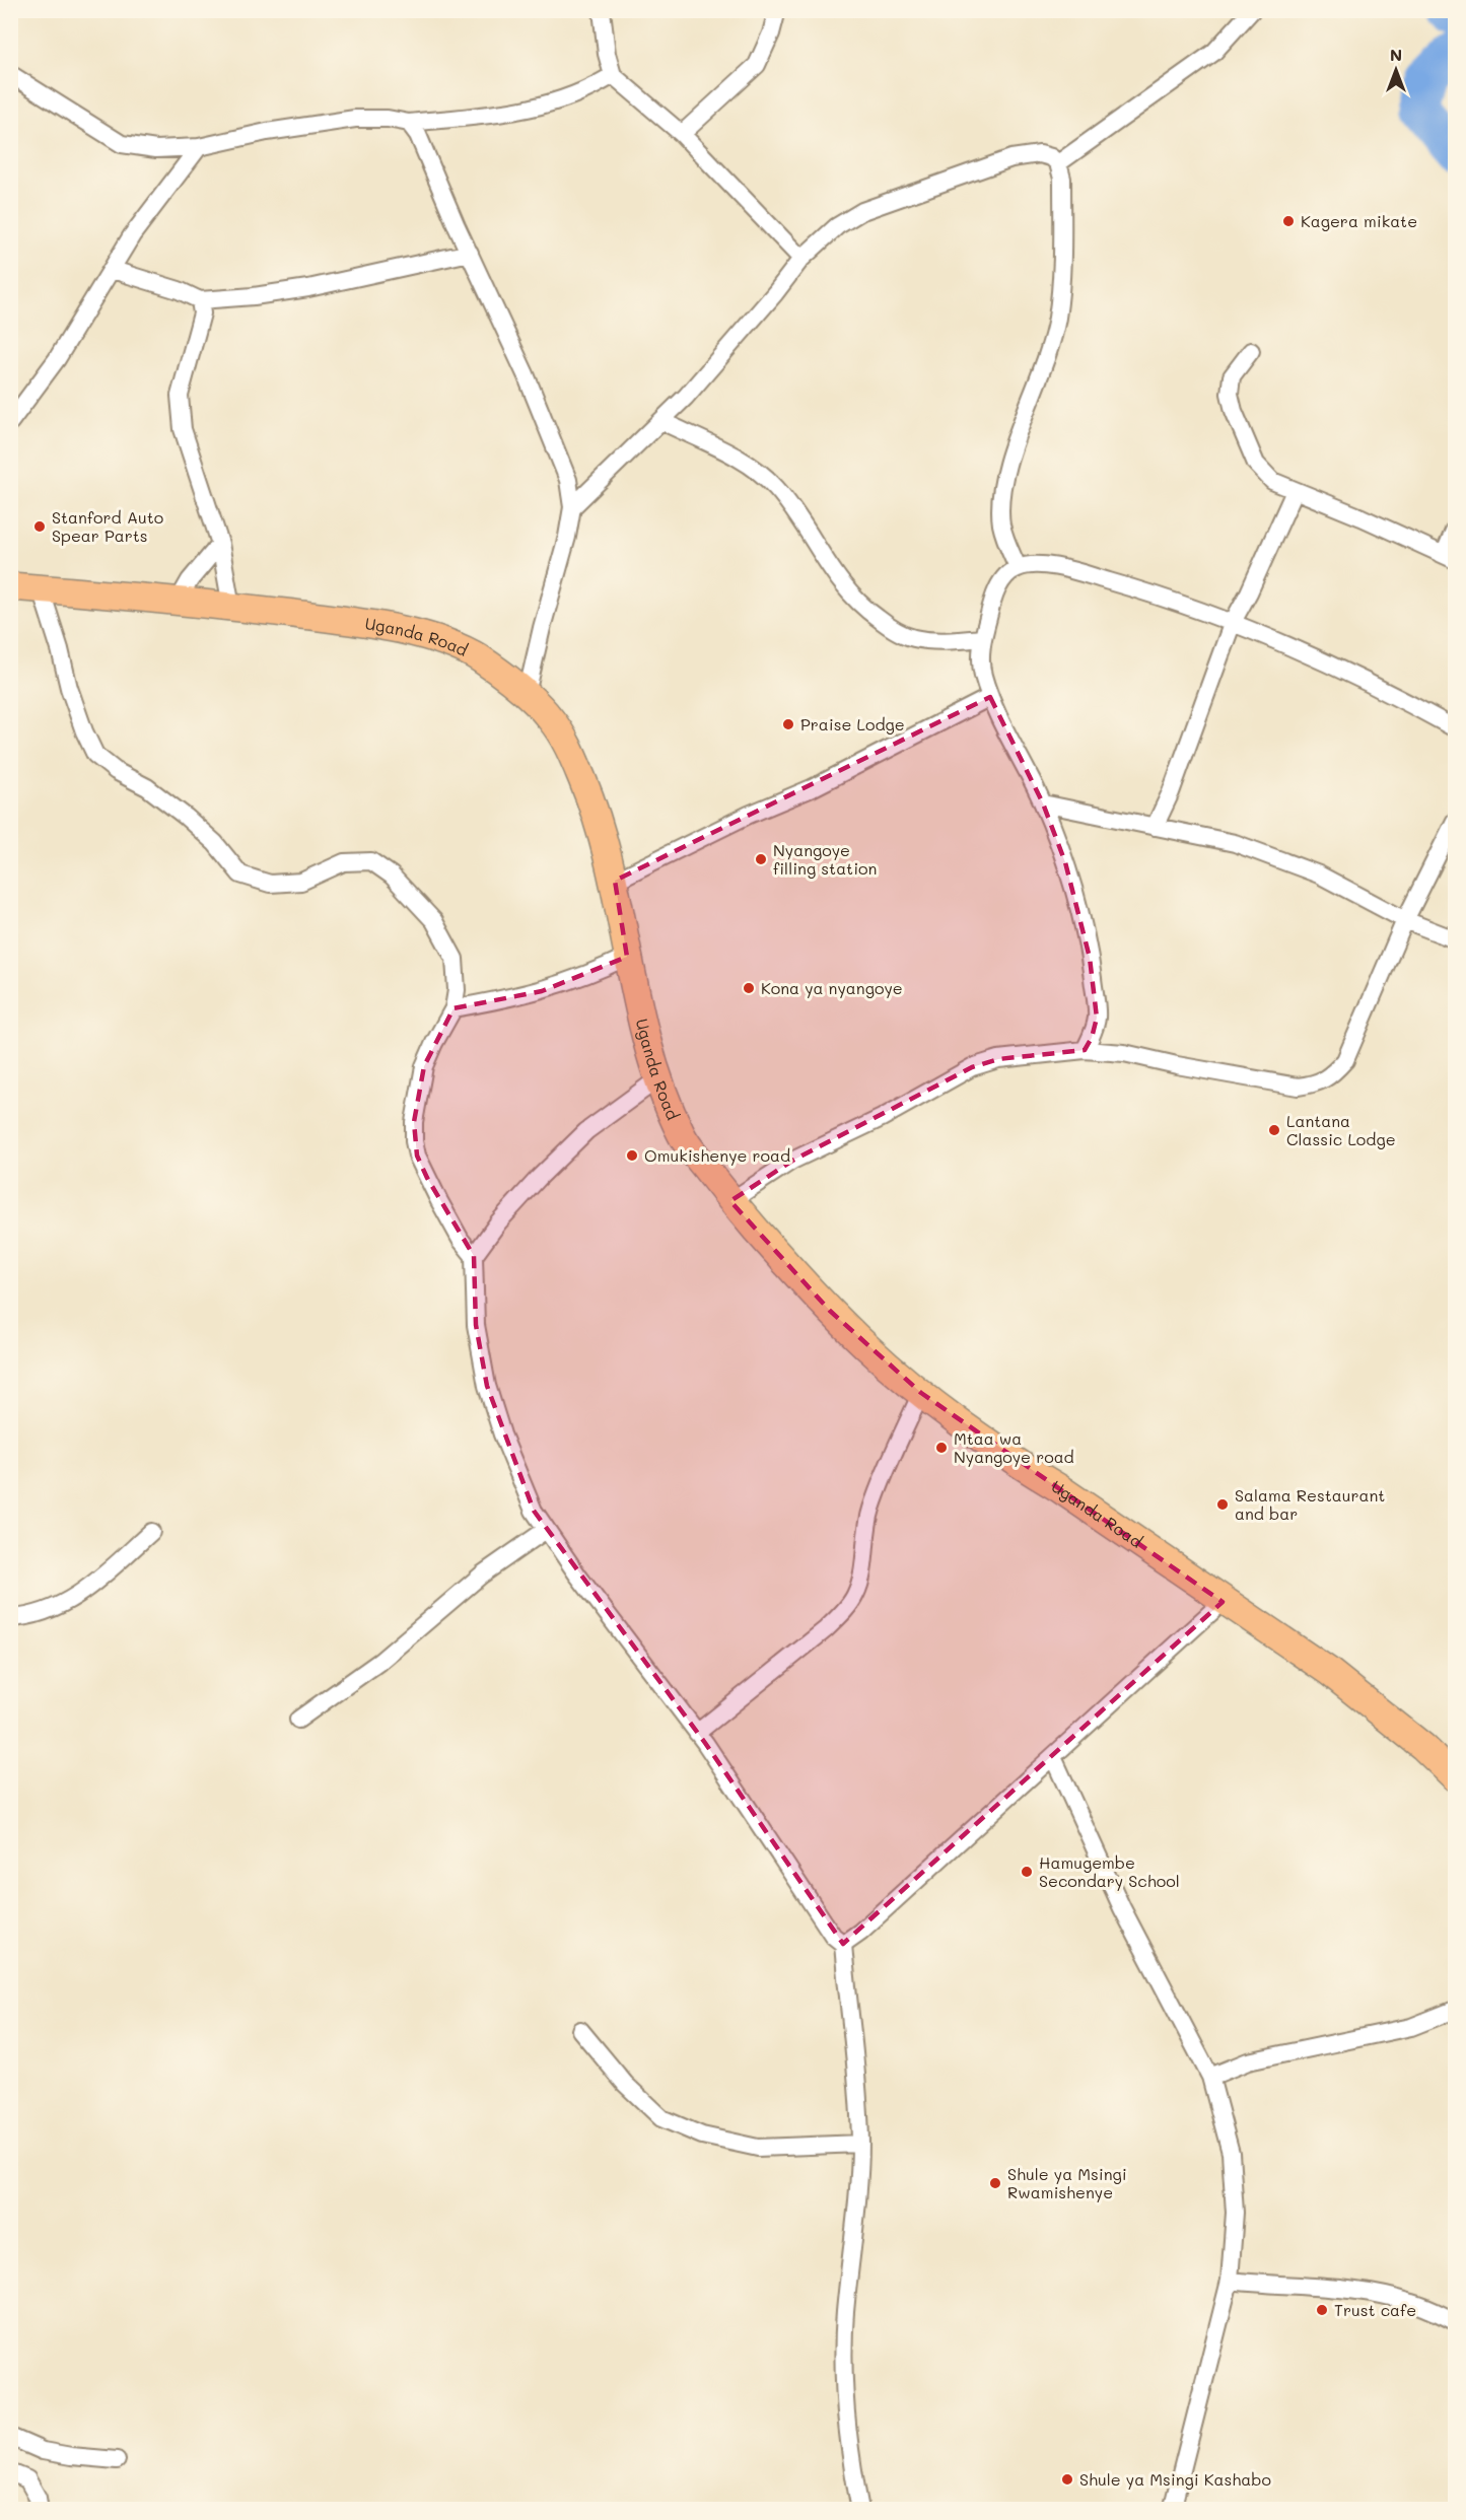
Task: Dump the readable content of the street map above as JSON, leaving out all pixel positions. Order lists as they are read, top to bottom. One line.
{"streets":{"main road":["Uganda Road"]},"places":["Kagera mikate","Stanford Auto Spear Parts","Praise Lodge","Nyangoye filling station","Kona ya nyangoye","Lantana Classic Lodge","Omukishenye road","Mtaa wa Nyangoye road","Salama Restaurant and bar","Hamugembe Secondary School","Shule ya Msingi Rwamishenye","Trust cafe","Shule ya Msingi Kashabo"],"north":"top"}
